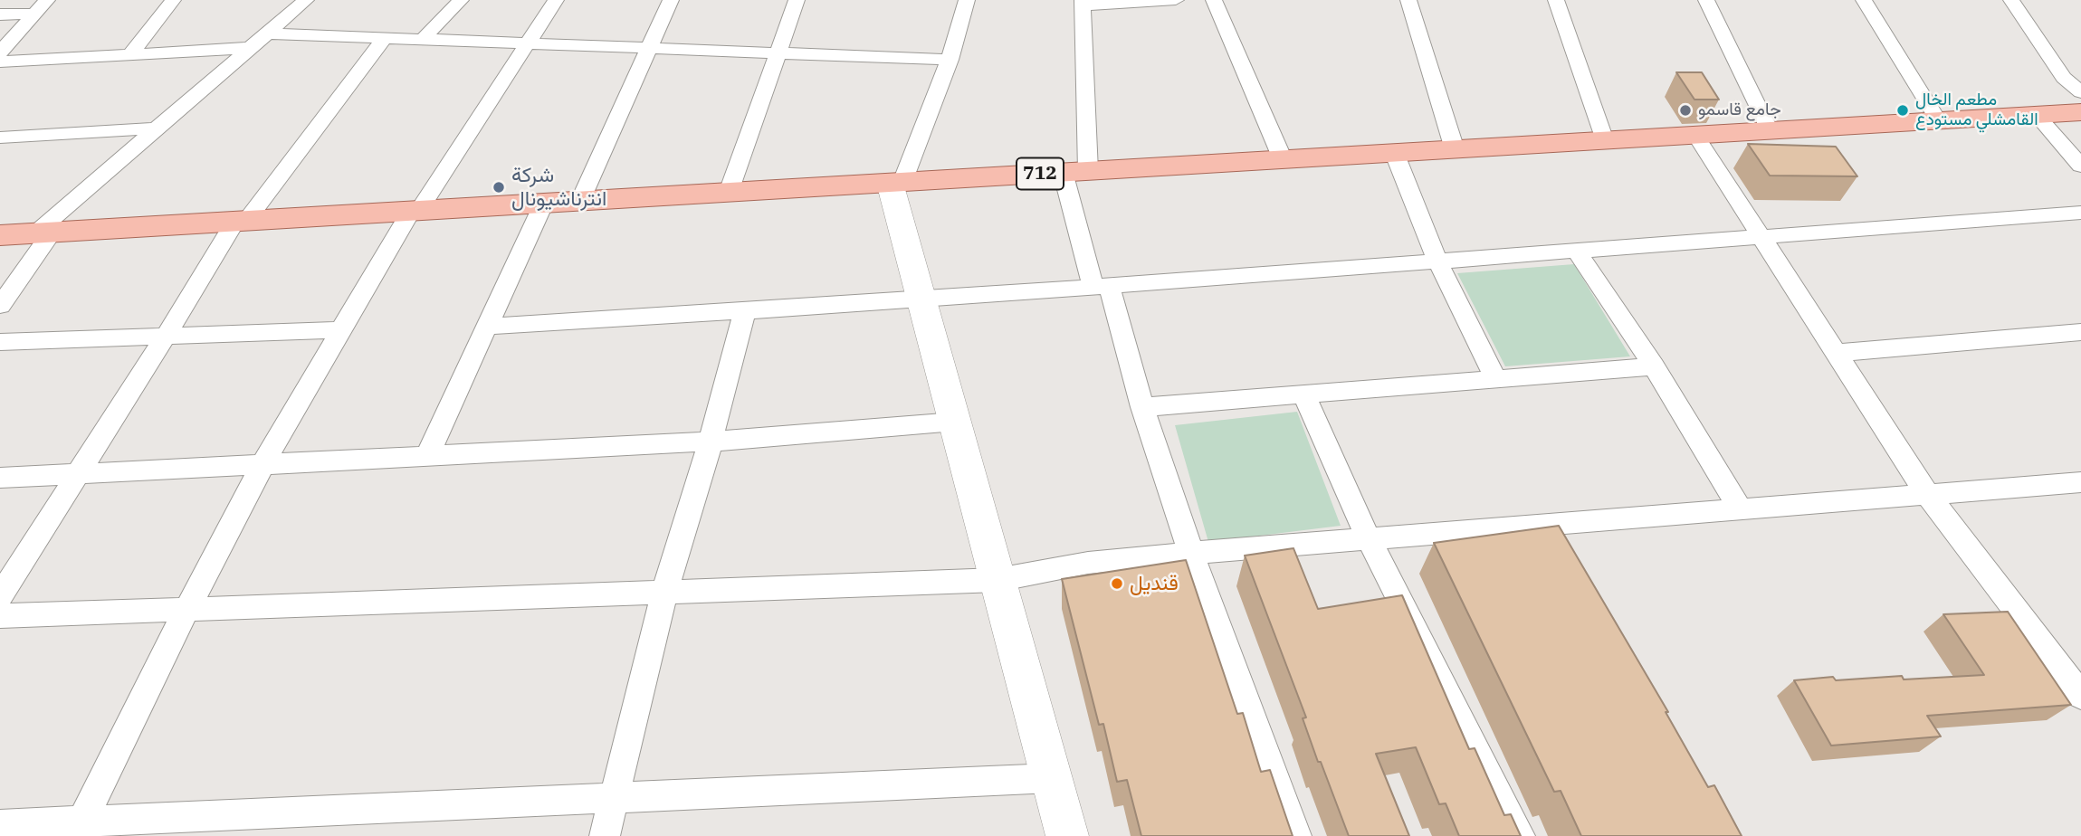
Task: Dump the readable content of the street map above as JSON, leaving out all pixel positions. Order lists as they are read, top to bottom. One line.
{"streets":{"main road":["712"]},"places":["جامع قاسمو","مطعم الخال القامشلي مستودع","شركة انترناشيونال","قنديل"]}
